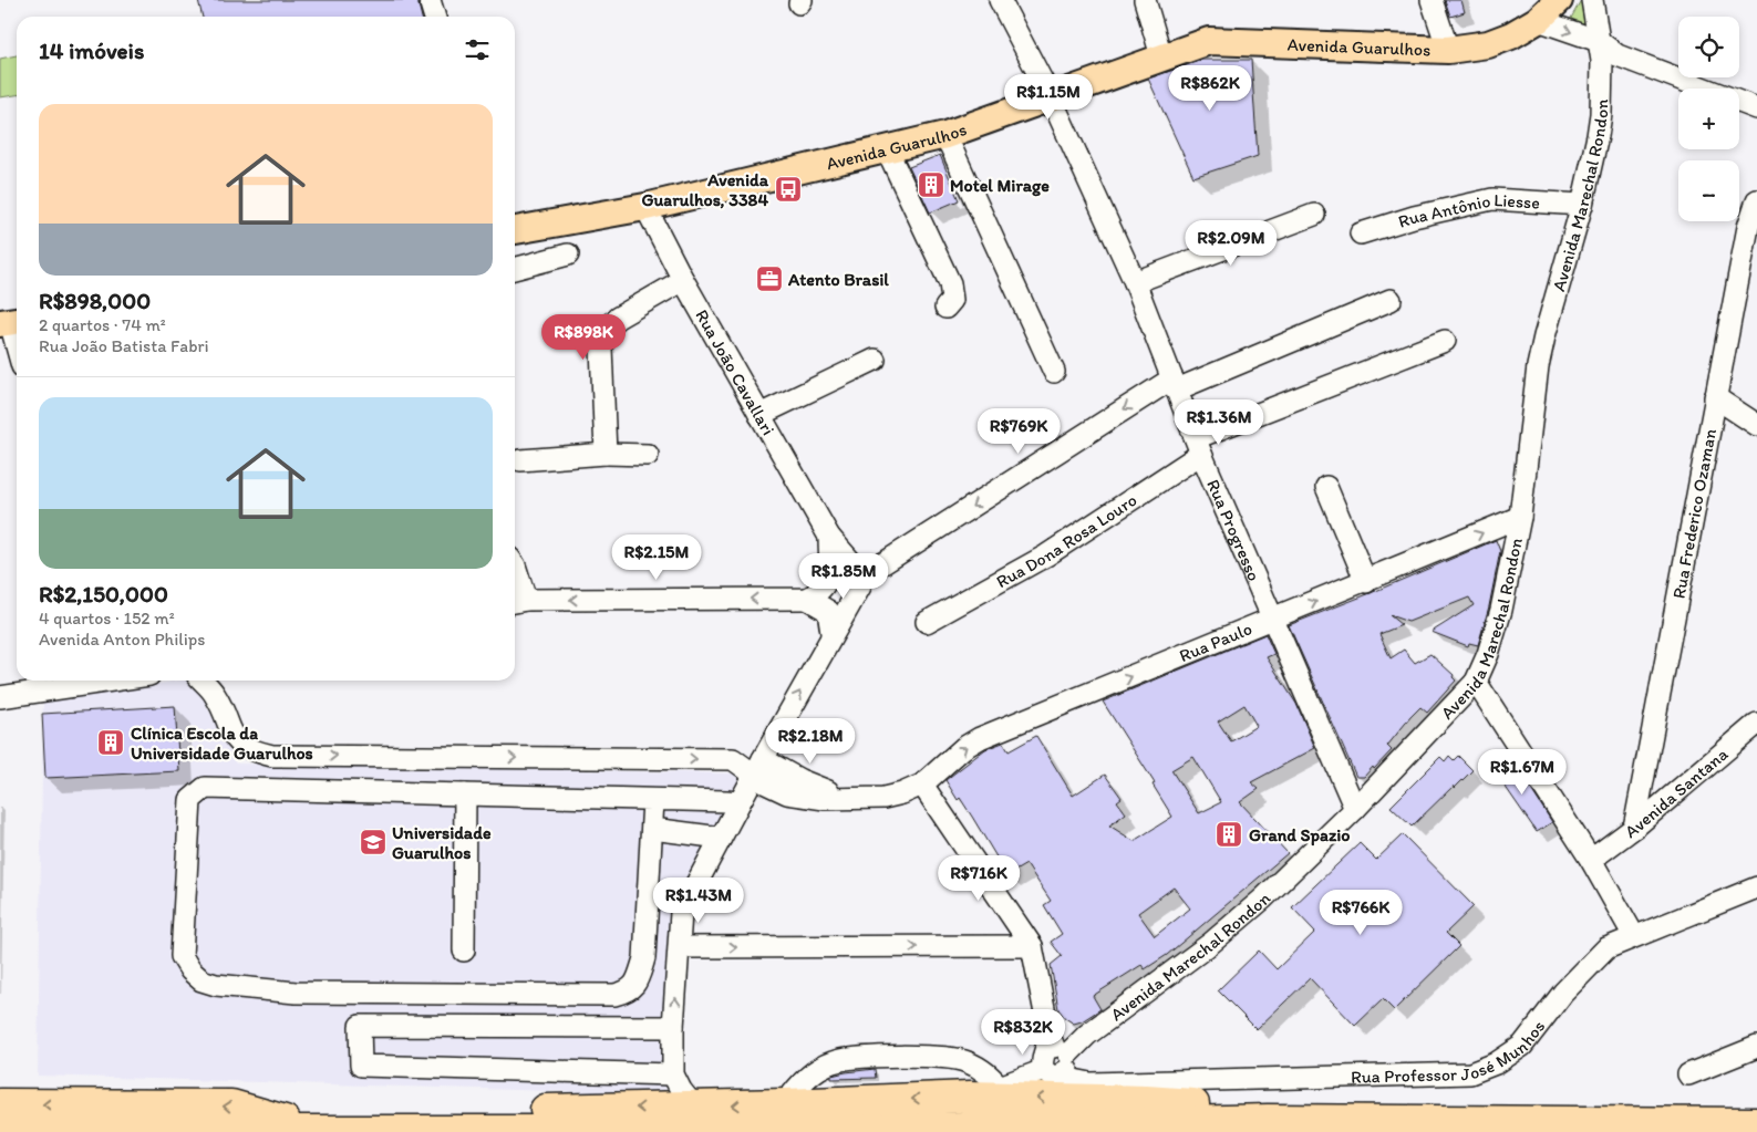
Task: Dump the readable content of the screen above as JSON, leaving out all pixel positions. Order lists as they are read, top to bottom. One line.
{"streets":{"main road":["Avenida Guarulhos"],"street":["Avenida Marechal Rondon","Rua Antônio Liesse","Rua João Cavallari","Rua Frederico Ozaman","Rua Progresso","Rua Dona Rosa Louro","Rua Paulo","Avenida Santana","Rua Professor José Munhos"]},"crossings":[["Avenida Guarulhos","Rua João Cavallari"],["Avenida Guarulhos","Rua Progresso"],["Avenida Marechal Rondon","Rua Antônio Liesse"],["Avenida Marechal Rondon","Rua Progresso"],["Avenida Marechal Rondon","Rua Paulo"],["Avenida Marechal Rondon","Rua Professor José Munhos"],["Rua Frederico Ozaman","Avenida Santana"],["Rua Progresso","Rua Dona Rosa Louro"],["Rua Progresso","Rua Paulo"]],"one_way":["Rua Paulo"],"places":{"building":["Motel Mirage","Clínica Escola da Universidade Guarulhos","Grand Spazio"],"bus stop":["Avenida Guarulhos, 3384"],"office":["Atento Brasil"],"school or university":["Universidade Guarulhos"]},"page":{"map_buttons":["+","−"],"heading":"14 imóveis","price":["R$862K","R$1.15M","R$2.09M","R$898K","R$1.36M","R$769K","R$2.15M","R$1.85M","R$2.18M","R$1.67M","R$716K","R$1.43M","R$766K","R$832K"],"list":[{"name":"R$898,000","note":"2 quartos · 74 m² · Rua João Batista Fabri"},{"name":"R$2,150,000","note":"4 quartos · 152 m² · Avenida Anton Philips"}]}}
